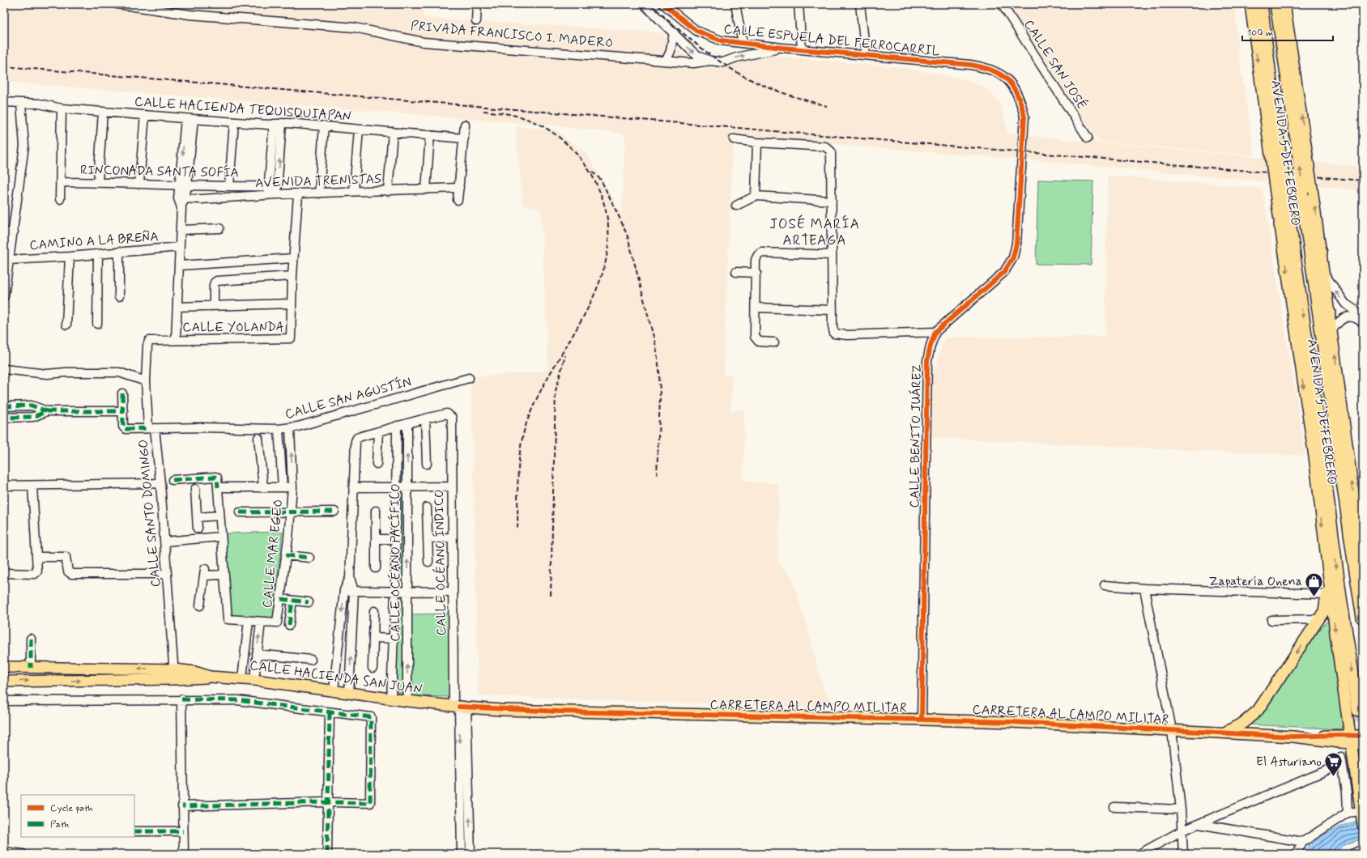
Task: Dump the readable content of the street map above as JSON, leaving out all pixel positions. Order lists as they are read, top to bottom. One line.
{"streets":{"highway":["AVENIDA 5 DE FEBRERO"],"main road":["CALLE HACIENDA SAN JUAN","CARRETERA AL CAMPO MILITAR"],"street":["PRIVADA FRANCISCO I. MADERO","CALLE ESPUELA DEL FERROCARRIL","CALLE SAN JOSÉ","CALLE HACIENDA TEQUISQUIAPAN","RINCONADA SANTA SOFÍA","AVENIDA TRENISTAS","CAMINO A LA BREÑA","CALLE YOLANDA","CALLE SAN AGUSTÍN","CALLE BENITO JUÁREZ","CALLE SANTO DOMINGO","CALLE MAR EGEO","CALLE OCÉANO PACÍFICO","CALLE OCÉANO ÍNDICO"]},"crossings":[["PRIVADA FRANCISCO I. MADERO","CALLE ESPUELA DEL FERROCARRIL"],["CALLE ESPUELA DEL FERROCARRIL","CALLE BENITO JUÁREZ"],["AVENIDA 5 DE FEBRERO","CARRETERA AL CAMPO MILITAR"],["CALLE YOLANDA","CALLE SANTO DOMINGO"],["CALLE SAN AGUSTÍN","CALLE SANTO DOMINGO"],["CALLE SAN AGUSTÍN","CALLE MAR EGEO"],["CALLE BENITO JUÁREZ","CARRETERA AL CAMPO MILITAR"],["CALLE SANTO DOMINGO","CALLE HACIENDA SAN JUAN"],["CALLE OCÉANO PACÍFICO","CALLE HACIENDA SAN JUAN"],["CALLE OCÉANO ÍNDICO","CALLE HACIENDA SAN JUAN"],["CALLE OCÉANO ÍNDICO","CARRETERA AL CAMPO MILITAR"],["CALLE HACIENDA SAN JUAN","CARRETERA AL CAMPO MILITAR"]],"districts":["JOSÉ MARÍA ARTEAGA"],"places":{"shop":["Zapatería Onena"],"supermarket":["El Asturiano"]},"legend":["Cycle path","Path"],"scale_bar":"100 m"}
